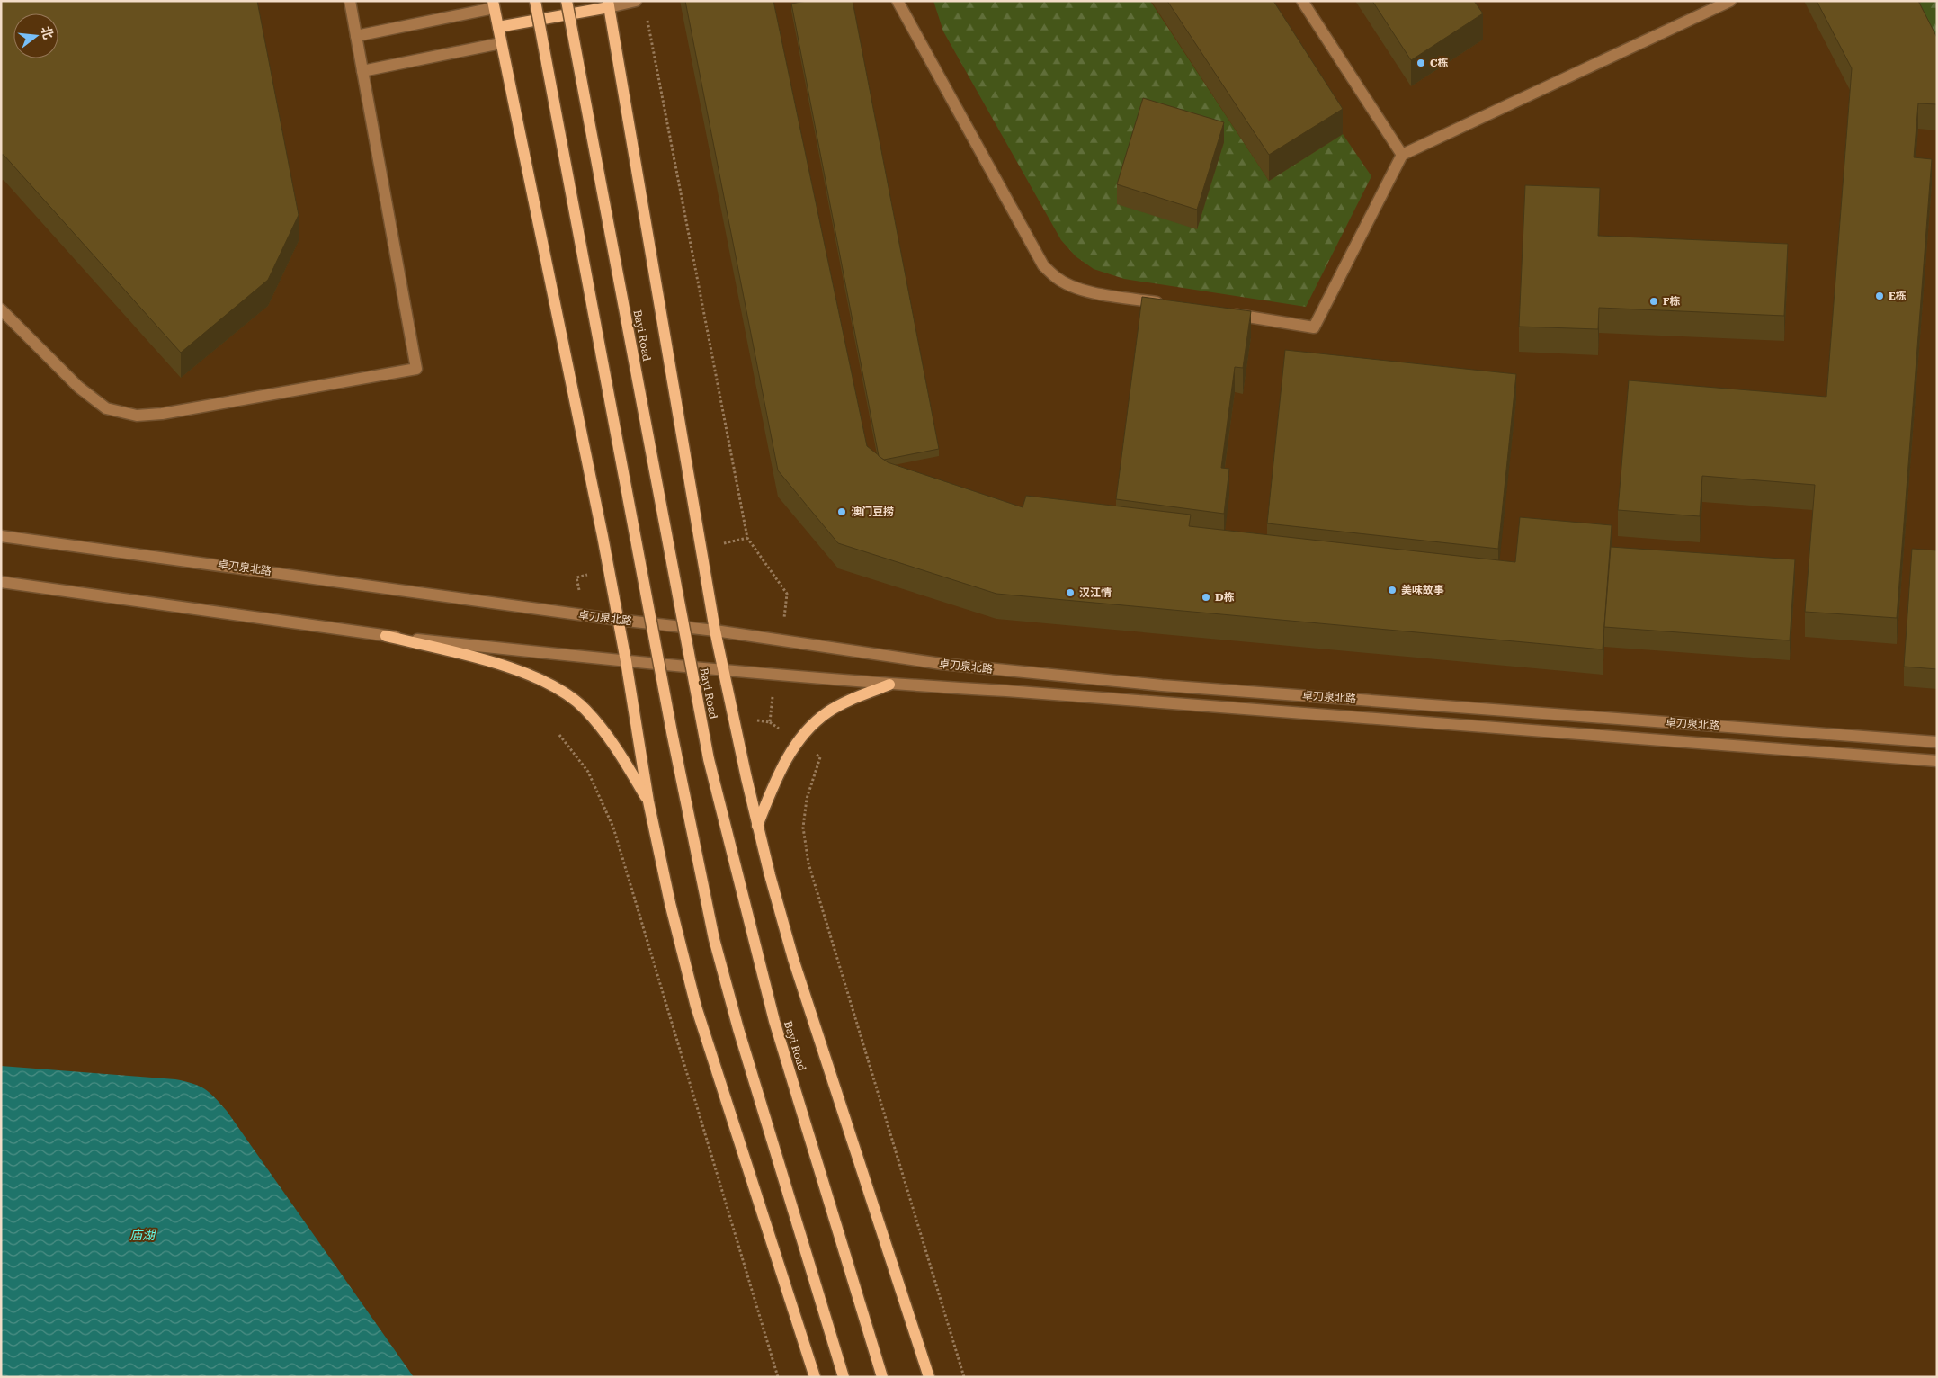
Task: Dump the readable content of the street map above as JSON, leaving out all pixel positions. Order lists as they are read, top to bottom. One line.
{"streets":{"main road":["Bayi Road"],"street":["卓刀泉北路"]},"crossings":[["Bayi Road","卓刀泉北路"]],"water":["庙湖"],"places":["C栋","E栋","F栋","澳门豆捞","美味故事","汉江情","D栋"],"north":"right"}
